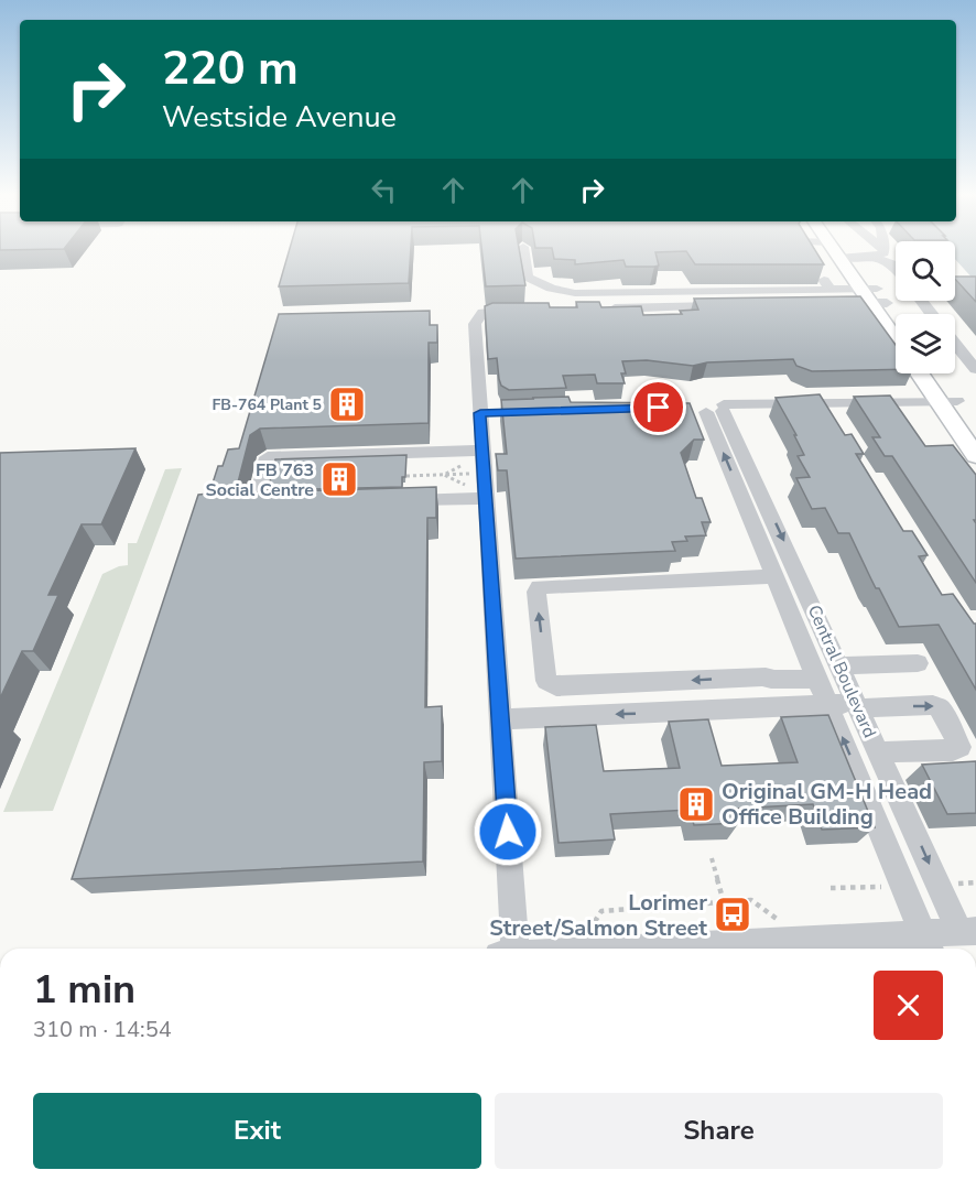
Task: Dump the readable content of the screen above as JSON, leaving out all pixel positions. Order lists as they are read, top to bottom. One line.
{"streets":{"street":["Central Boulevard"]},"places":{"building":["FB-764 Plant 5","FB 763 Social Centre","Original GM-H Head Office Building"],"bus stop":["Lorimer Street/Salmon Street"]},"page":{"turn":["220 m","Westside Avenue"],"heading":["1 min","310 m · 14:54"],"buttons":["Exit","Share"]}}
